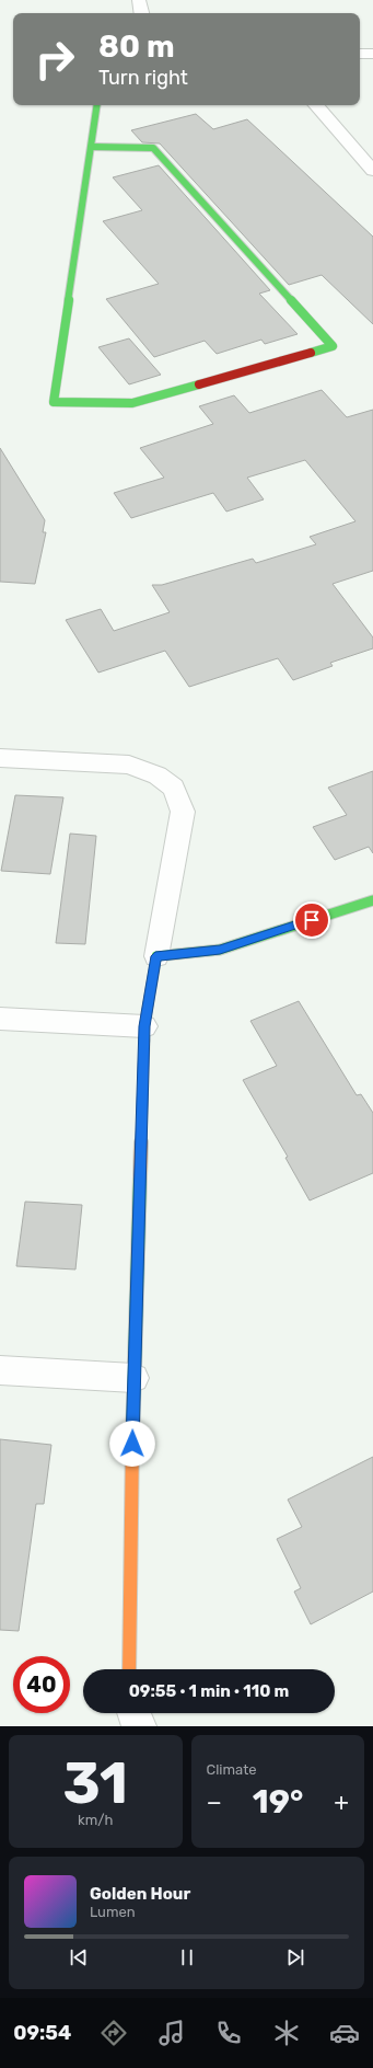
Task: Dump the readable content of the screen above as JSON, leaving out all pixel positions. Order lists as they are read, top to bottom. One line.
{"page":{"turn":["80 m","Turn right"],"limit":"40","trip":"09:55 · 1 min · 110 m","tile":[["31","km/h"],"Climate"],"heat":["−","19°","+"],"song":["Golden Hour","Lumen"],"tabs":"09:54"}}
